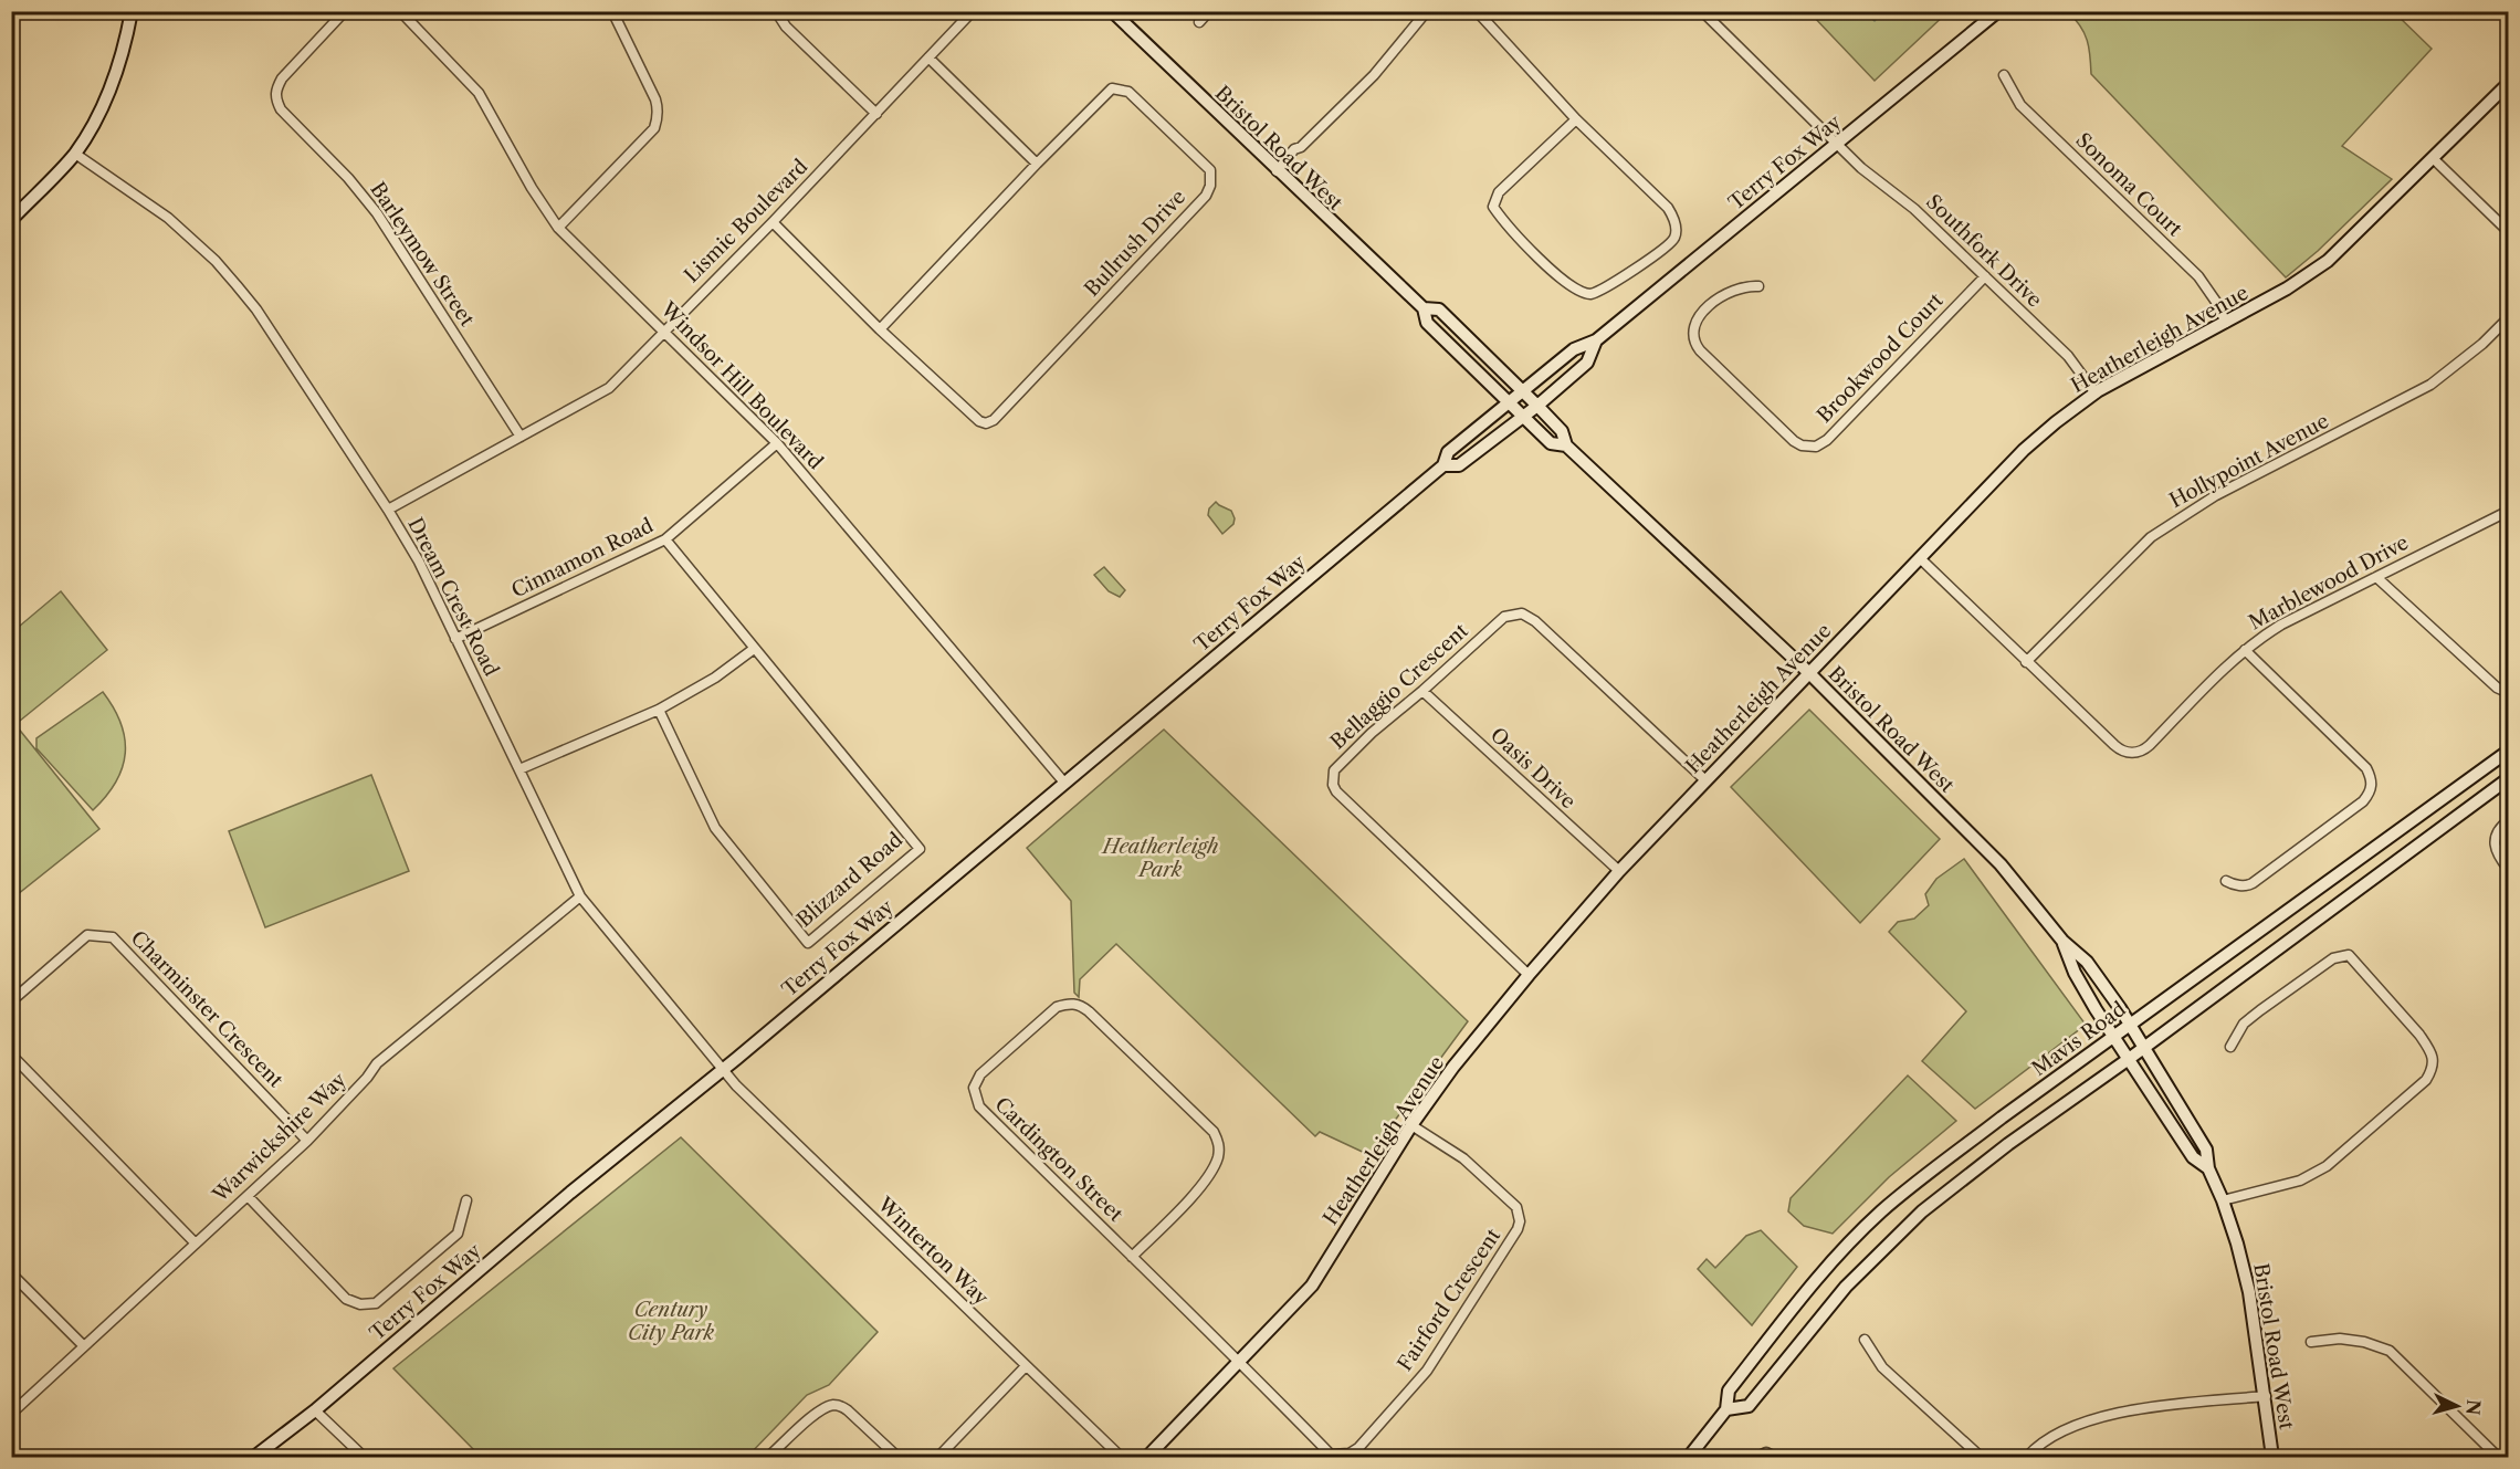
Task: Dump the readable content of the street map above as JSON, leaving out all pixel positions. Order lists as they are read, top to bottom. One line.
{"streets":{"street":["Bristol Road West","Terry Fox Way","Sonoma Court","Lismic Boulevard","Bullrush Drive","Southfork Drive","Barleymow Street","Heatherleigh Avenue","Brookwood Court","Windsor Hill Boulevard","Hollypoint Avenue","Cinnamon Road","Marblewood Drive","Dream Crest Road","Bellaggio Crescent","Oasis Drive","Blizzard Road","Charminster Crescent","Mavis Road","Warwickshire Way","Cardington Street","Winterton Way","Fairford Crescent"]},"crossings":[["Bristol Road West","Terry Fox Way"],["Bristol Road West","Heatherleigh Avenue"],["Bristol Road West","Mavis Road"],["Terry Fox Way","Southfork Drive"],["Terry Fox Way","Windsor Hill Boulevard"],["Terry Fox Way","Dream Crest Road"],["Terry Fox Way","Winterton Way"],["Sonoma Court","Heatherleigh Avenue"],["Lismic Boulevard","Bullrush Drive"],["Lismic Boulevard","Barleymow Street"],["Lismic Boulevard","Windsor Hill Boulevard"],["Lismic Boulevard","Dream Crest Road"],["Southfork Drive","Heatherleigh Avenue"],["Southfork Drive","Brookwood Court"],["Heatherleigh Avenue","Marblewood Drive"],["Heatherleigh Avenue","Bellaggio Crescent"],["Heatherleigh Avenue","Oasis Drive"],["Heatherleigh Avenue","Cardington Street"],["Heatherleigh Avenue","Fairford Crescent"],["Windsor Hill Boulevard","Cinnamon Road"],["Hollypoint Avenue","Marblewood Drive"],["Cinnamon Road","Dream Crest Road"],["Cinnamon Road","Blizzard Road"],["Dream Crest Road","Warwickshire Way"],["Dream Crest Road","Winterton Way"],["Bellaggio Crescent","Oasis Drive"],["Charminster Crescent","Warwickshire Way"],["Cardington Street","Fairford Crescent"]],"parks":["Heatherleigh Park","Century City Park"],"north":"right"}
